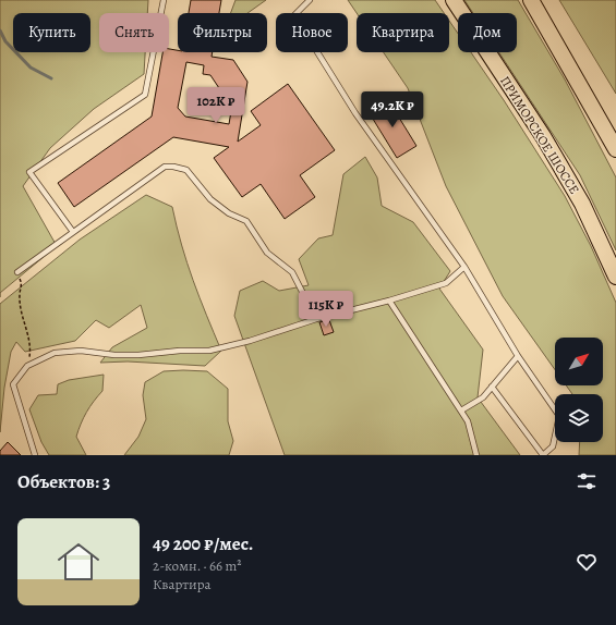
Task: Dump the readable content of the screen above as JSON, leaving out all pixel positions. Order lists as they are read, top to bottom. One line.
{"streets":{"main road":["ПРИМОРСКОЕ ШОССЕ"]},"north":"top right","page":{"chip":["Купить","Снять","Фильтры","Новое","Квартира","Дом"],"price":["102K ₽","49.2K ₽","115K ₽"],"heading":"Объектов: 3","list":[{"name":"49 200 ₽/мес.","note":"2-комн. · 66 m² · Квартира"}]}}
